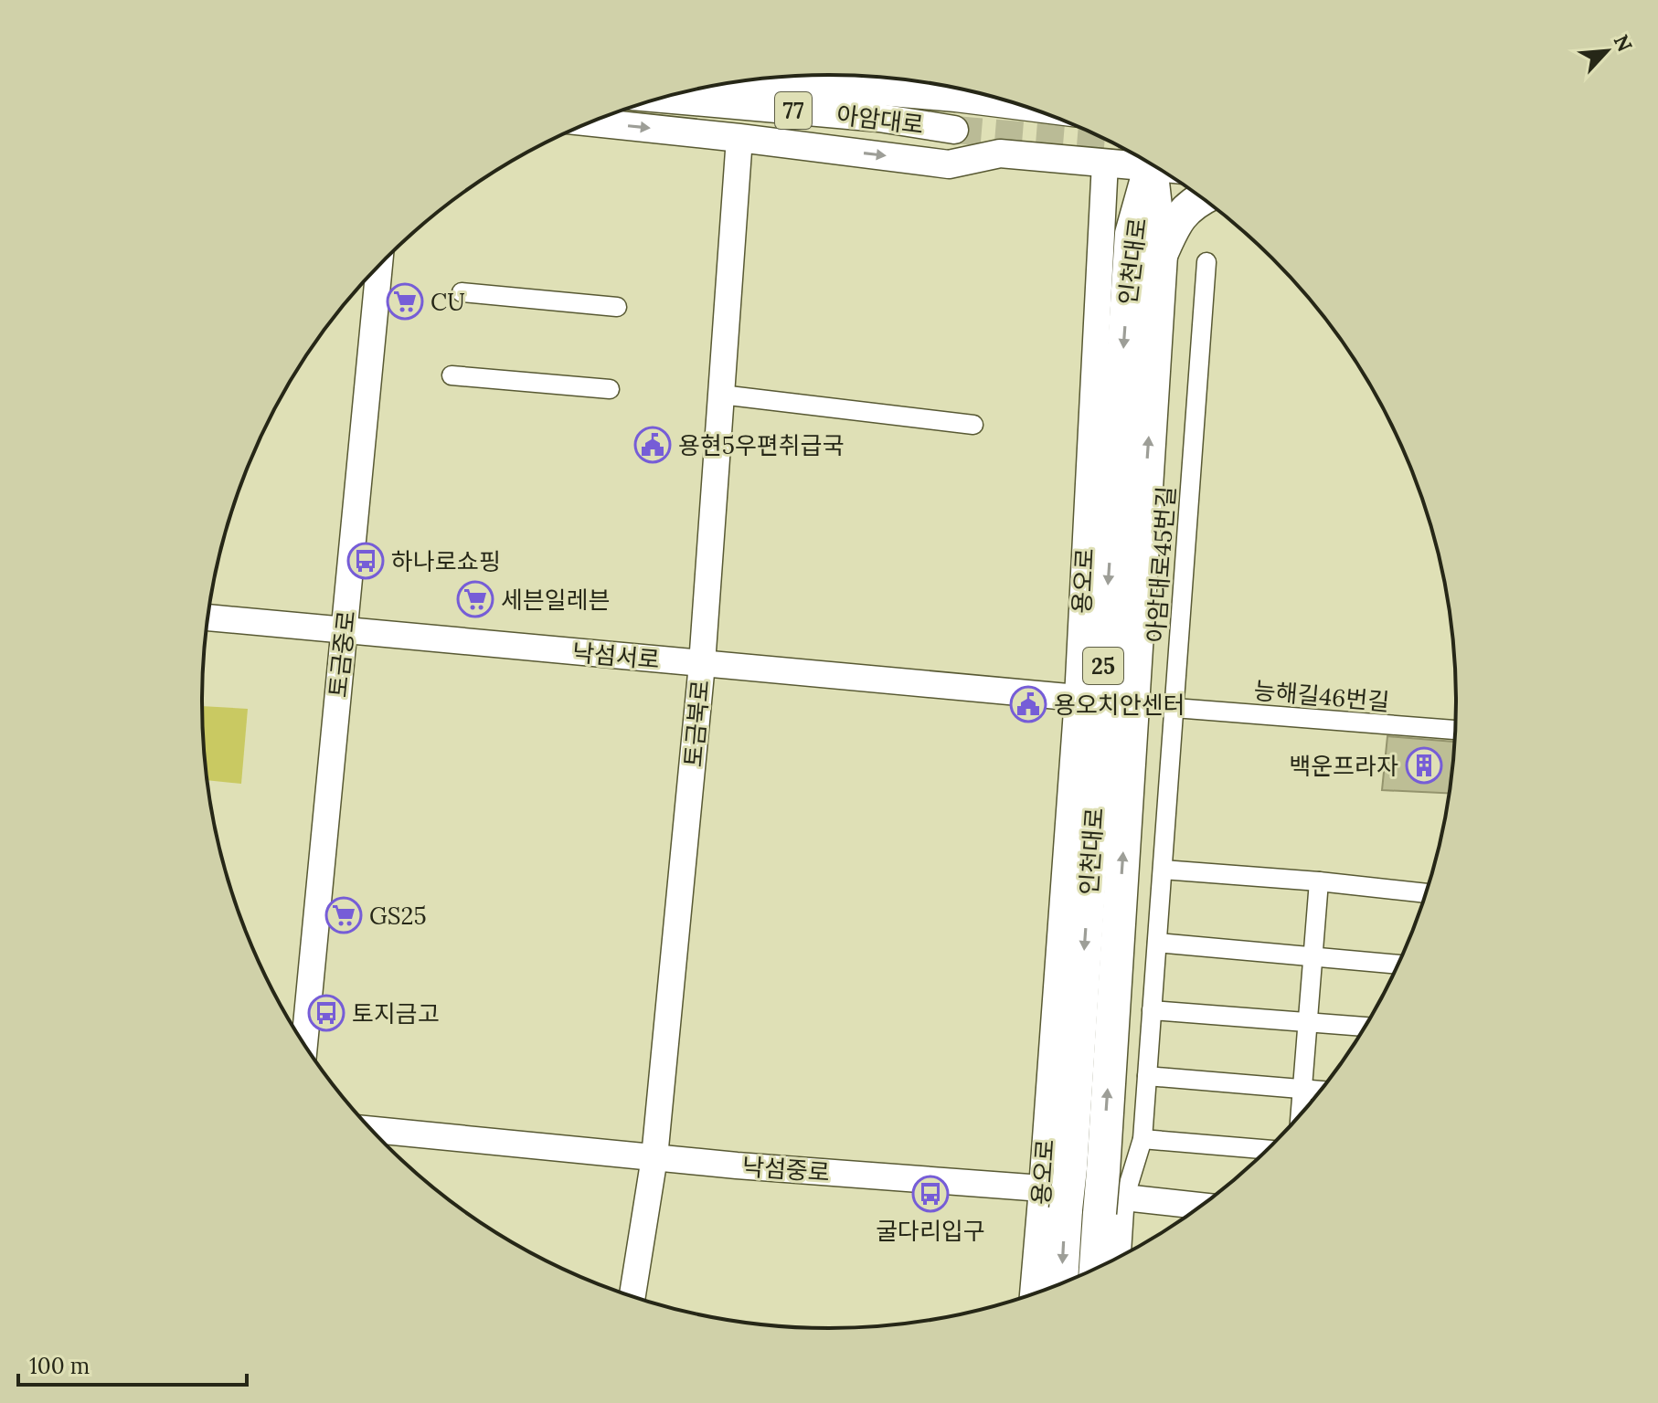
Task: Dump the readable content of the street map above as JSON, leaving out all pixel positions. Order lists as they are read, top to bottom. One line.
{"streets":{"highway":["인천대로","25"],"main road":["77","아암대로"],"street":["아암대로45번길","용오로","토금중로","낙섬서로","능해길46번길","토금북로","낙섬중로"]},"crossings":[["인천대로","아암대로45번길"],["인천대로","용오로"],["인천대로","낙섬중로"],["아암대로45번길","능해길46번길"],["아암대로45번길","낙섬중로"],["용오로","낙섬서로"],["용오로","낙섬중로"],["토금중로","낙섬서로"],["낙섬서로","토금북로"],["토금북로","낙섬중로"]],"places":{"supermarket":["CU","세븐일레븐","GS25"],"public building":["용현5우편취급국","용오치안센터"],"bus stop":["하나로쇼핑","토지금고","굴다리입구"],"building":["백운프라자"]},"scale_bar":"100 m","north":"top right"}
